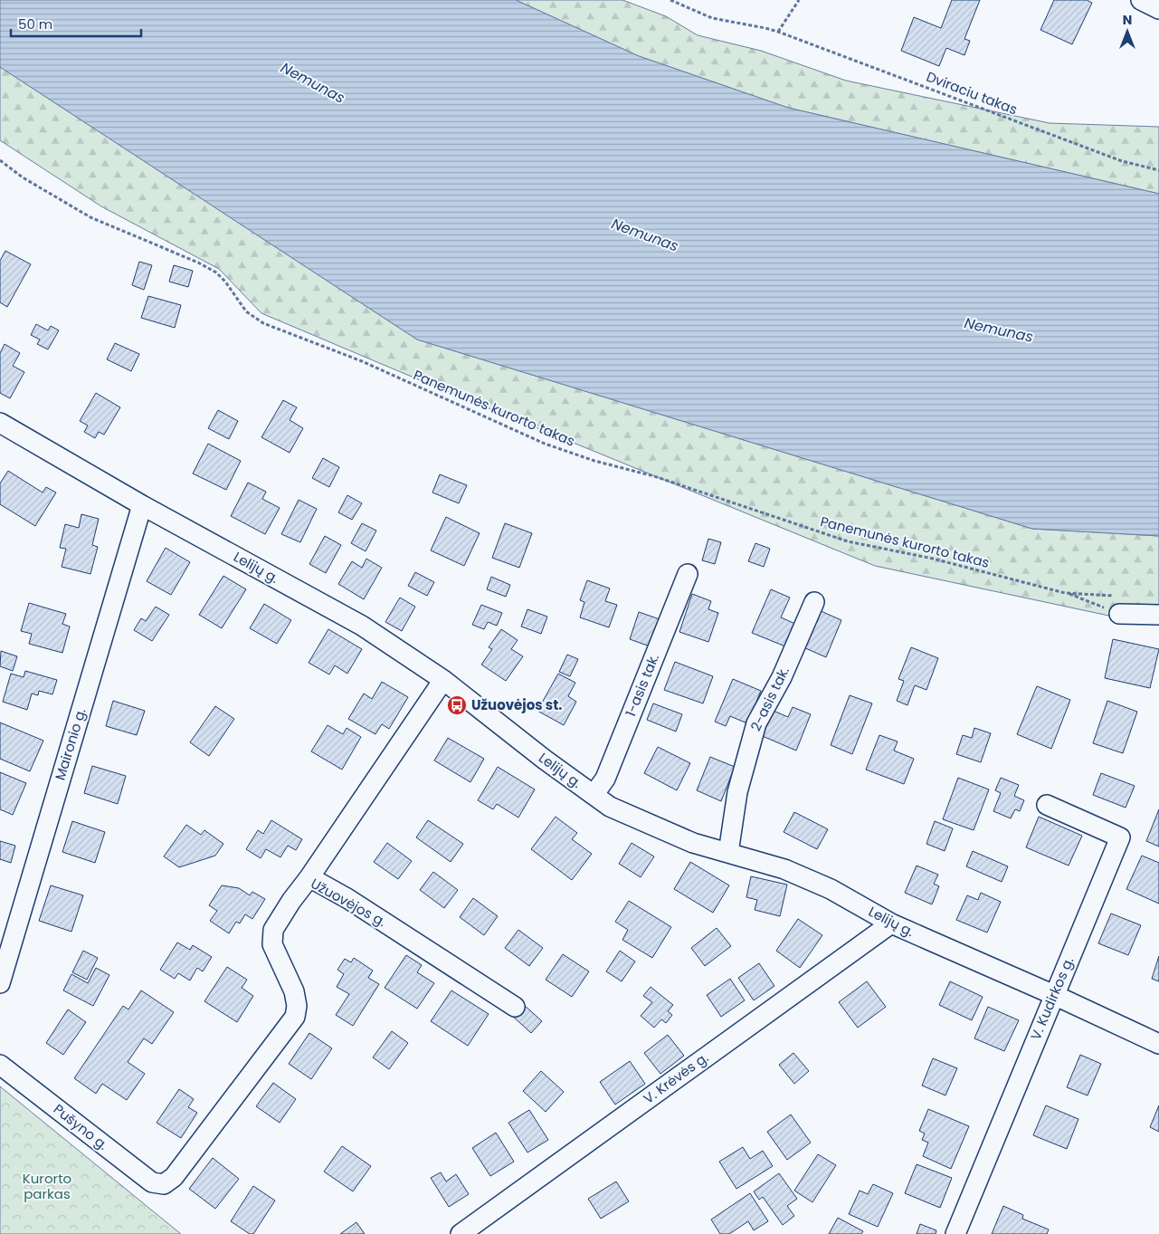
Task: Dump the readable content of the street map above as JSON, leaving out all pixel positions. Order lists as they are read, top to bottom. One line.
{"streets":{"street":["Lelijų g.","1-asis tak.","2-asis tak.","Maironio g.","Užuovėjos g.","V. Kudirkos g.","V. Krėvės g.","Pušyno g."],"path":["Dviraciu takas","Panemunės kurorto takas"]},"crossings":[["Lelijų g.","1-asis tak."],["Lelijų g.","2-asis tak."],["Lelijų g.","Maironio g."],["Lelijų g.","V. Kudirkos g."],["Lelijų g.","V. Krėvės g."],["Užuovėjos g.","Pušyno g."]],"water":["Nemunas"],"parks":["Kurorto parkas"],"places":{"bus stop":["Užuovėjos st."]},"scale_bar":"50 m","north":"top"}
